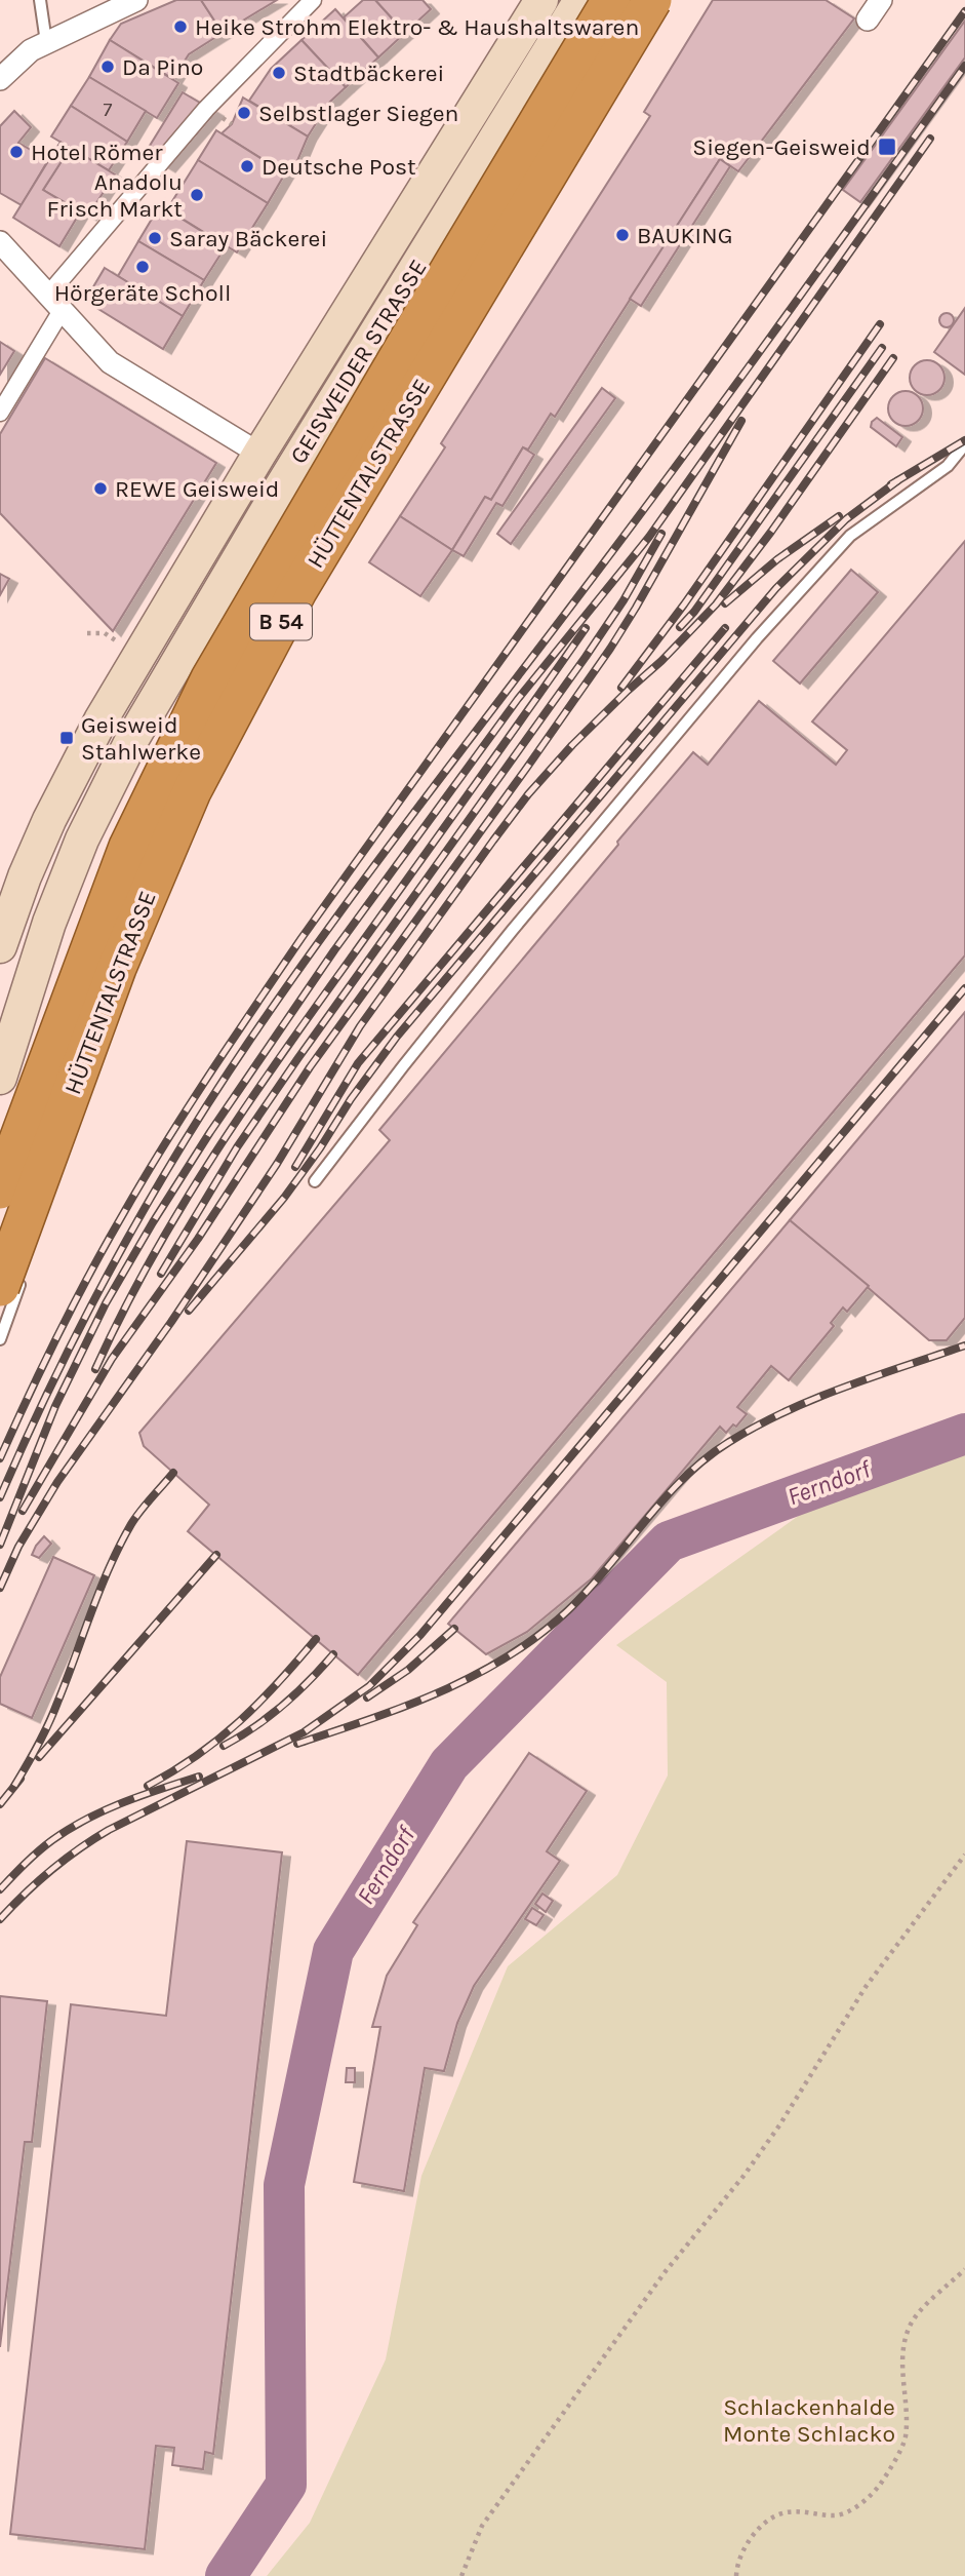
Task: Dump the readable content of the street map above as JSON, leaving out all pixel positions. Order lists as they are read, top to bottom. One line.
{"streets":{"highway":["HÜTTENTALSTRASSE","B 54"],"main road":["GEISWEIDER STRASSE"]},"water":["Ferndorf"],"parks":["Schlackenhalde Monte Schlacko"],"places":{"other":["Heike Strohm Elektro- & Haushaltswaren","Da Pino","Stadtbäckerei","Selbstlager Siegen","Hotel Römer","Deutsche Post","Anadolu Frisch Markt","BAUKING","Saray Bäckerei","Hörgeräte Scholl","REWE Geisweid"],"transit":["Siegen-Geisweid","Geisweid Stahlwerke"]},"house_numbers":["7"]}
